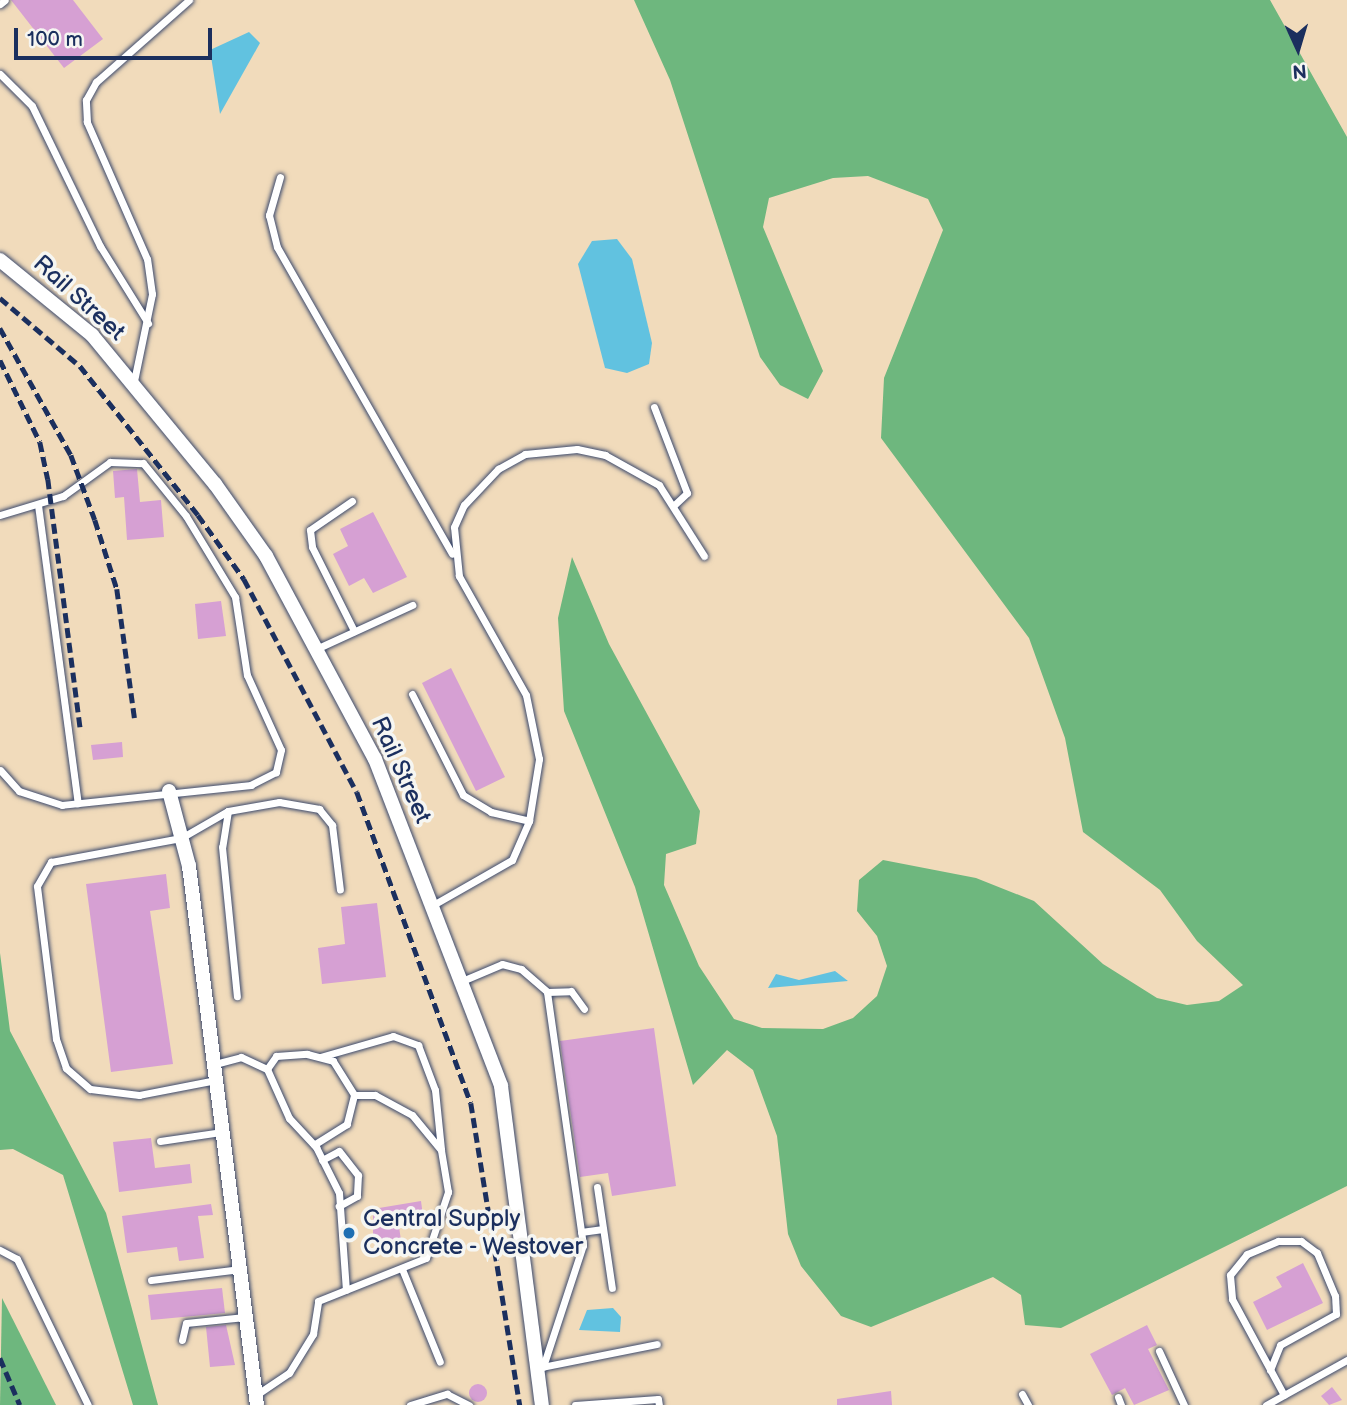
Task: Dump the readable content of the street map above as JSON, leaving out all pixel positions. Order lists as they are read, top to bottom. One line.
{"streets":{"street":["Rail Street"]},"places":["Central Supply Concrete - Westover"],"scale_bar":"100 m","north":"bottom"}
